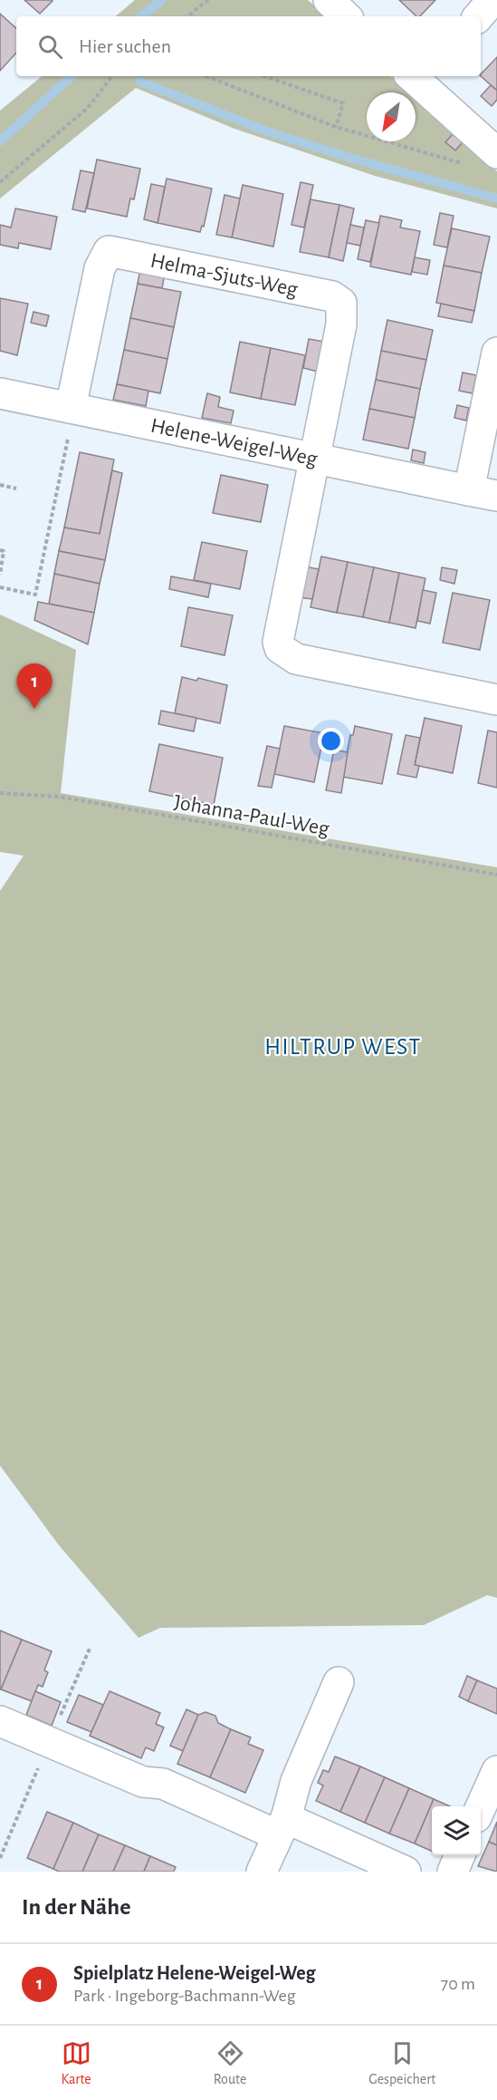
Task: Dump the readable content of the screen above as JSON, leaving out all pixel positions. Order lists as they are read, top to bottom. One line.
{"streets":{"street":["Helma-Sjuts-Weg","Helene-Weigel-Weg"],"path":["Johanna-Paul-Weg"]},"crossings":[["Helma-Sjuts-Weg","Helene-Weigel-Weg"]],"districts":["HILTRUP WEST"],"north":"bottom left","page":{"search":"Hier suchen","pins":"1","heading":"In der Nähe","list":[{"mark":"1","name":"Spielplatz Helene-Weigel-Weg","note":"Park · Ingeborg-Bachmann-Weg","value":"70 m"}],"nav":["Karte","Route","Gespeichert"]}}
